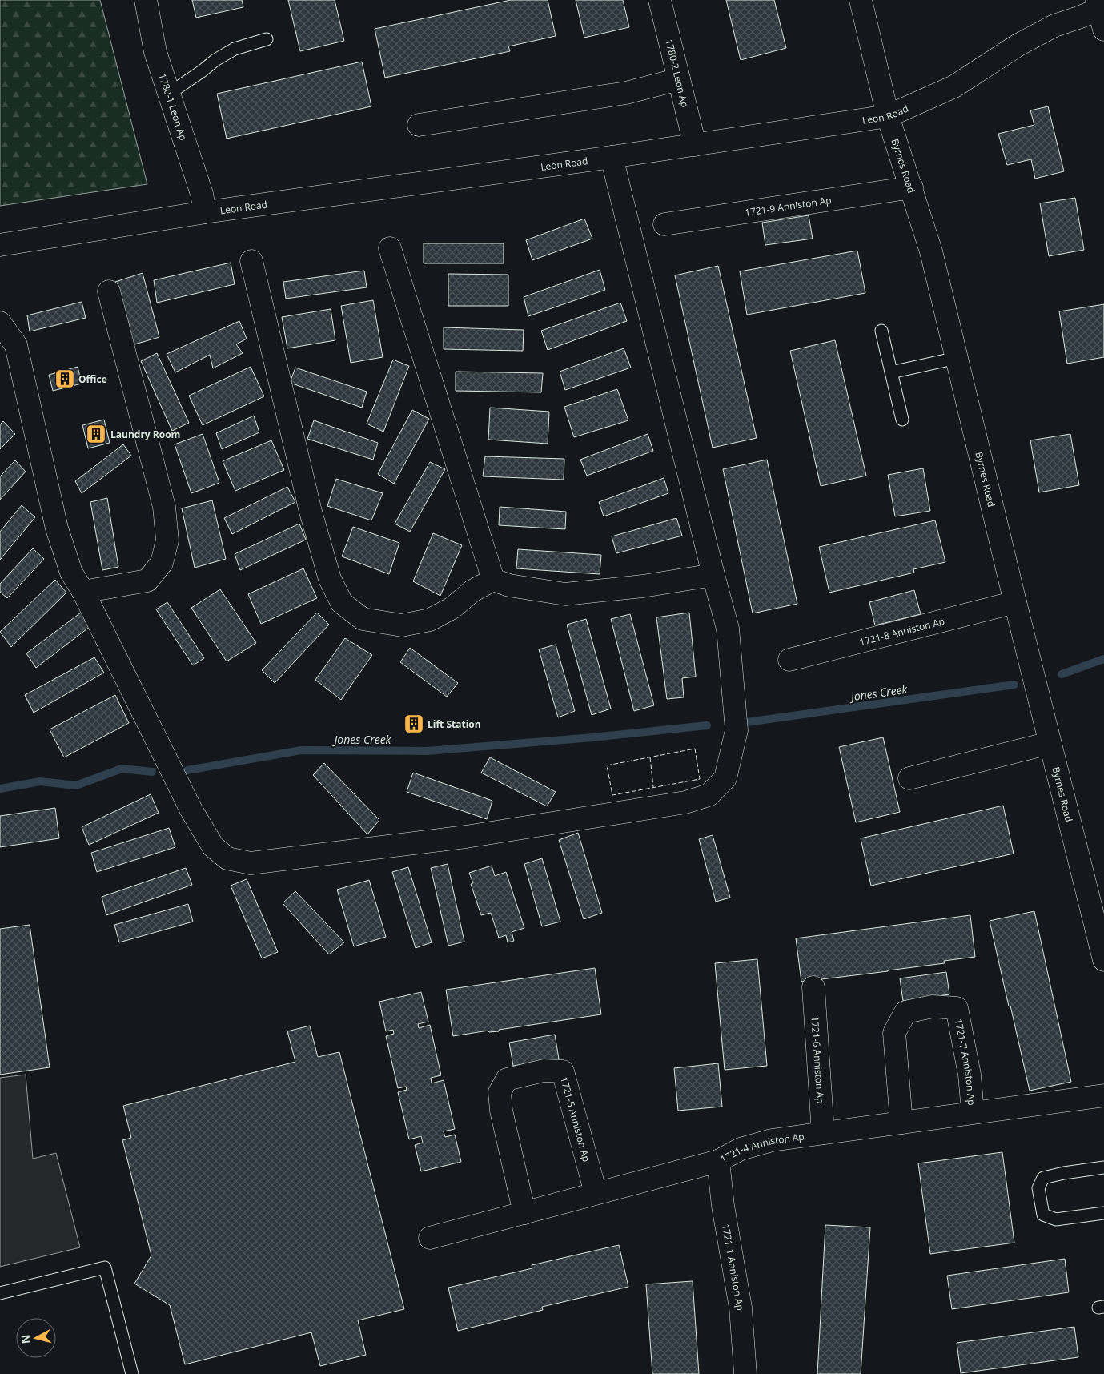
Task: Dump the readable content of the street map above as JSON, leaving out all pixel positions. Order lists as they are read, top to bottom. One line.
{"streets":{"street":["1780-2 Leon Ap","1780-1 Leon Ap","Leon Road","Byrnes Road","1721-9 Anniston Ap","1721-8 Anniston Ap","1721-6 Anniston Ap","1721-7 Anniston Ap","1721-5 Anniston Ap","1721-4 Anniston Ap","1721-1 Anniston Ap"]},"crossings":[["1780-2 Leon Ap","Leon Road"],["1780-1 Leon Ap","Leon Road"],["Leon Road","Byrnes Road"],["Byrnes Road","1721-9 Anniston Ap"],["Byrnes Road","1721-8 Anniston Ap"],["1721-6 Anniston Ap","1721-4 Anniston Ap"],["1721-7 Anniston Ap","1721-4 Anniston Ap"],["1721-5 Anniston Ap","1721-4 Anniston Ap"],["1721-4 Anniston Ap","1721-1 Anniston Ap"]],"water":["Jones Creek"],"places":{"building":["Office","Laundry Room","Lift Station"]},"north":"left"}
